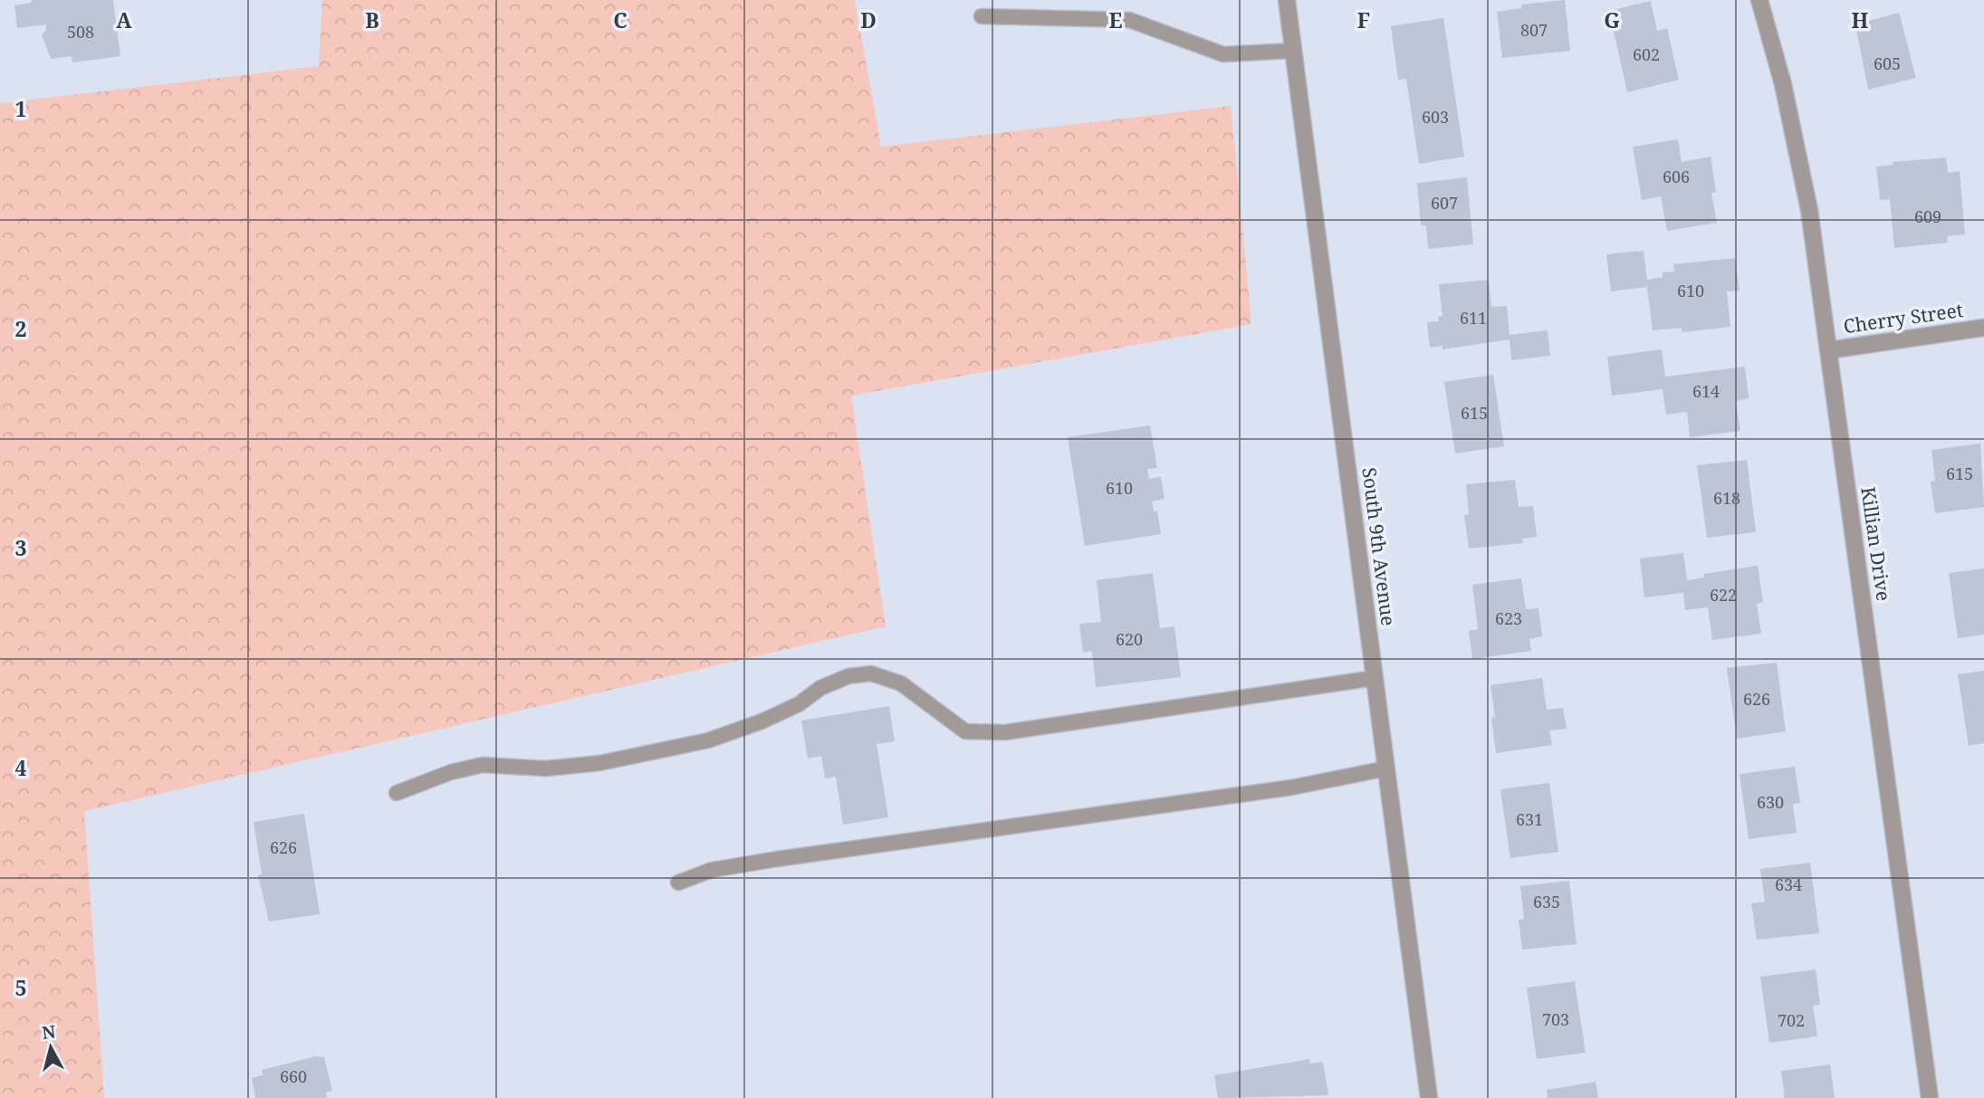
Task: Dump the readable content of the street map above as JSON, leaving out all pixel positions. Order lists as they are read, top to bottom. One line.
{"streets":{"street":["Cherry Street","Killian Drive","South 9th Avenue"]},"crossings":[["Cherry Street","Killian Drive"]],"house_numbers":["807","508","602","605","603","606","607","609","610","611","614","615","615","610","618","622","623","620","626","630","631","626","634","635","703","702","660"],"north":"top","grid":{"columns":["A","B","C","D","E","F","G","H"],"rows":["1","2","3","4","5"]}}
